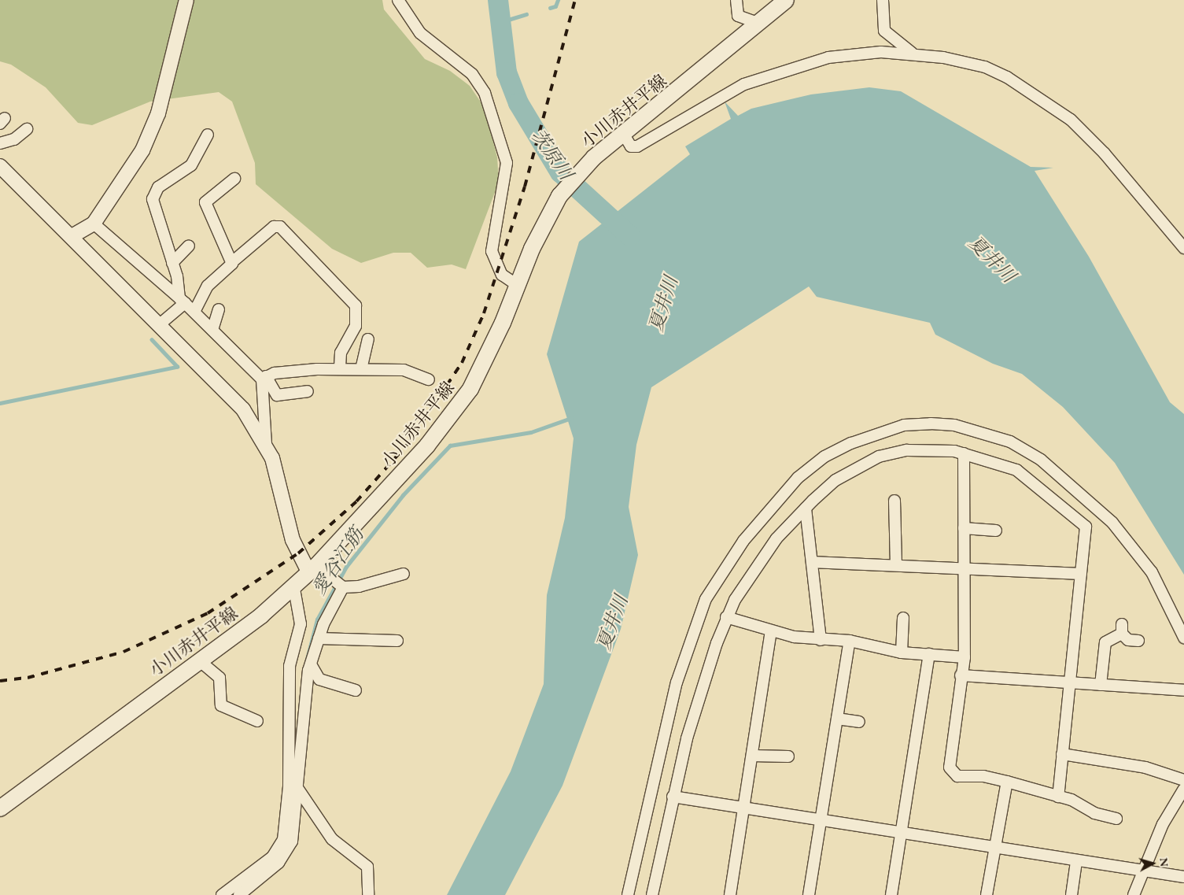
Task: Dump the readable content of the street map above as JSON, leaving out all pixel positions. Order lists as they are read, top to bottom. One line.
{"streets":{"main road":["小川赤井平線"]},"water":["茨原川","夏井川","愛谷江筋"],"north":"right"}
